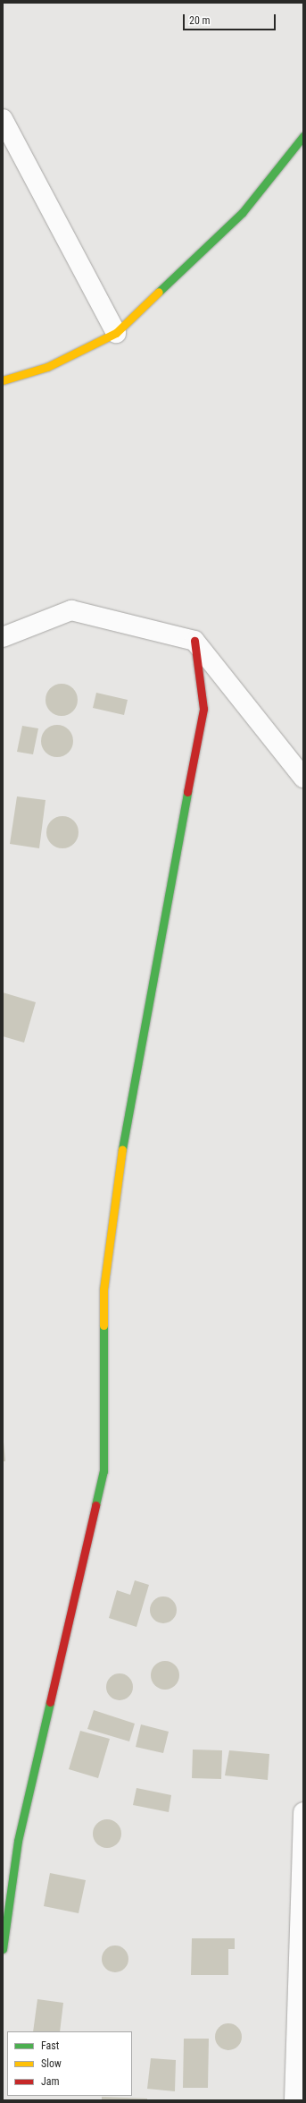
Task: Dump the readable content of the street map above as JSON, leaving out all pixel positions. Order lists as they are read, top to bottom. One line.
{"legend":["Fast","Slow","Jam"],"scale_bar":"20 m"}
